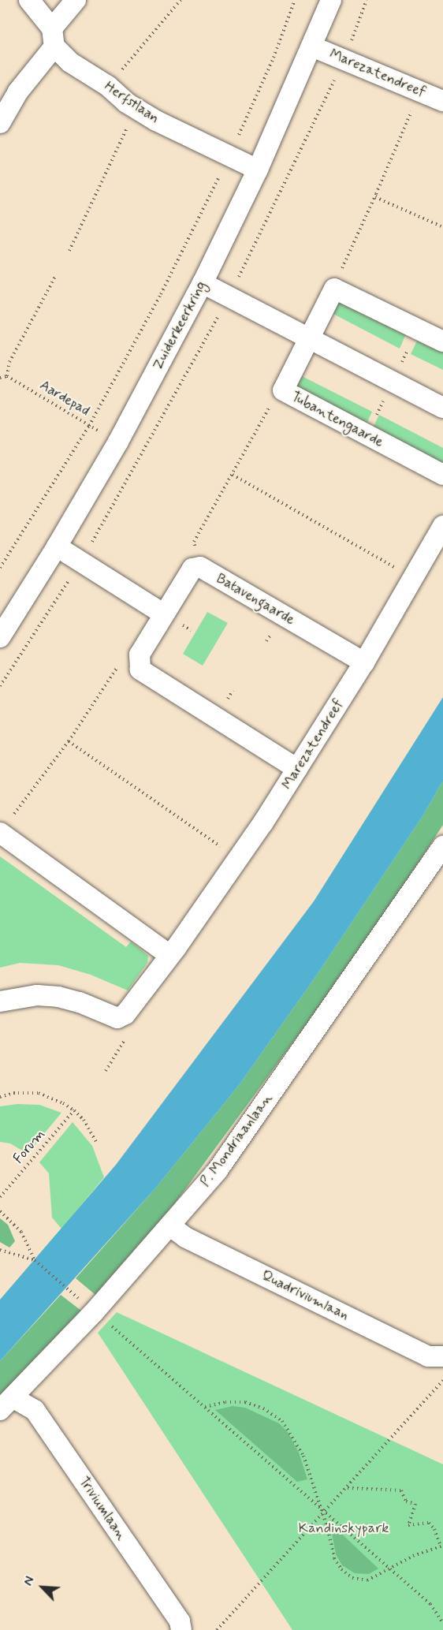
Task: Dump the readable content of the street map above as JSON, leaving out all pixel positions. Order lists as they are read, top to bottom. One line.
{"streets":{"street":["Marezatendreef","Herfstlaan","Zuiderkeerkring","Tubantengaarde","Batavengaarde","P. Mondriaanlaan","Quadriviumlaan","Triviumlaan"],"path":["Aardepad","Forum"]},"crossings":[["Marezatendreef","Zuiderkeerkring"],["Marezatendreef","Batavengaarde"],["Herfstlaan","Zuiderkeerkring"],["Zuiderkeerkring","Aardepad"],["P. Mondriaanlaan","Quadriviumlaan"],["P. Mondriaanlaan","Triviumlaan"]],"parks":["Kandinskypark"],"north":"top left"}
